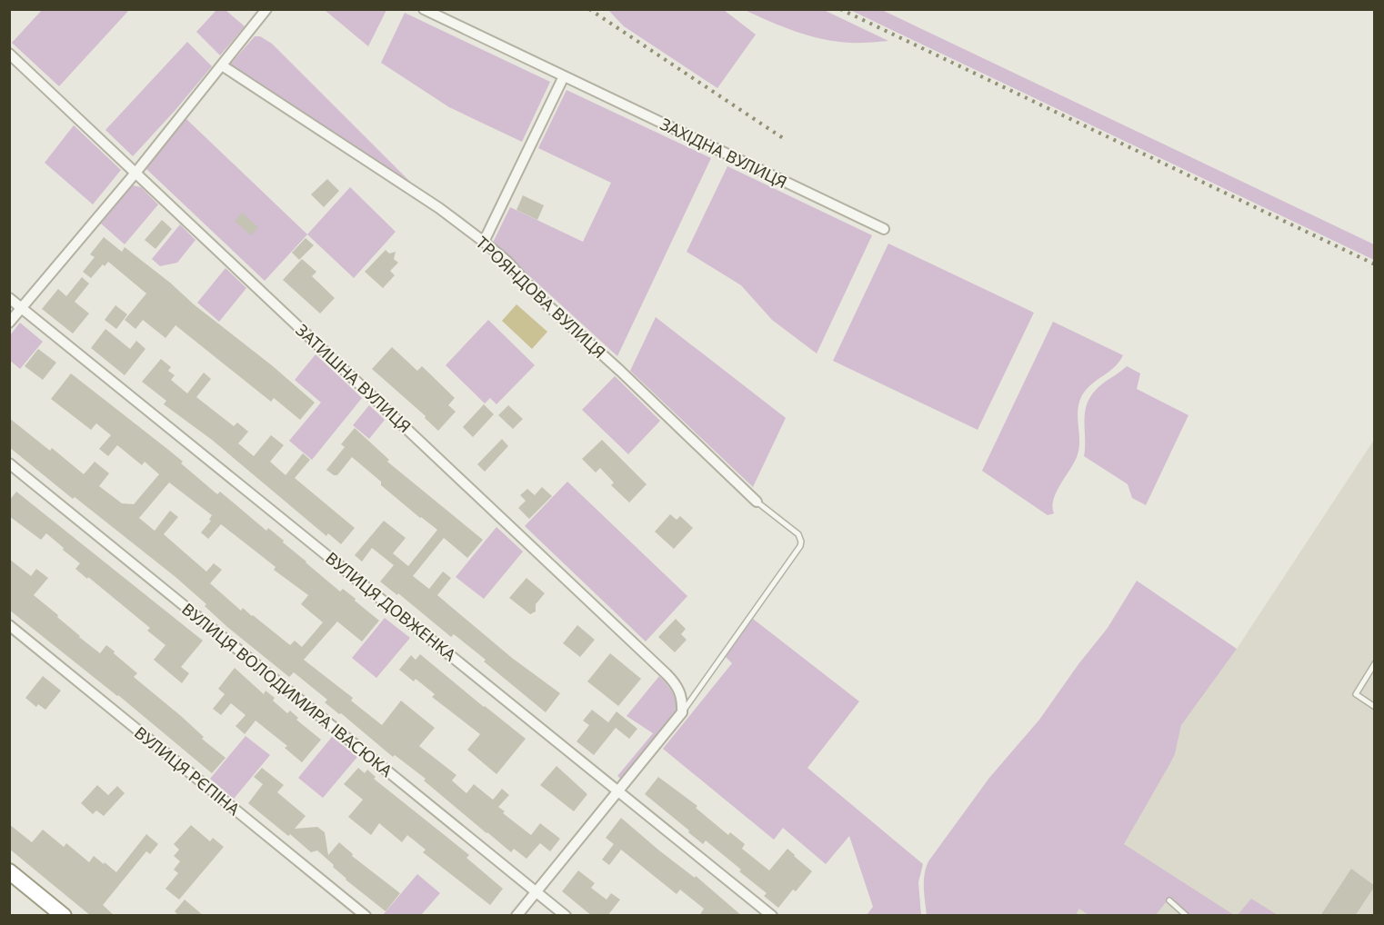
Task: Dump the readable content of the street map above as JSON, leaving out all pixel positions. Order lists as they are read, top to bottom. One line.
{"streets":{"street":["ЗАХІДНА ВУЛИЦЯ","ТРОЯНДОВА ВУЛИЦЯ","ЗАТИШНА ВУЛИЦЯ","ВУЛИЦЯ ДОВЖЕНКА","ВУЛИЦЯ ВОЛОДИМИРА ІВАСЮКА","ВУЛИЦЯ РЄПІНА"]}}
